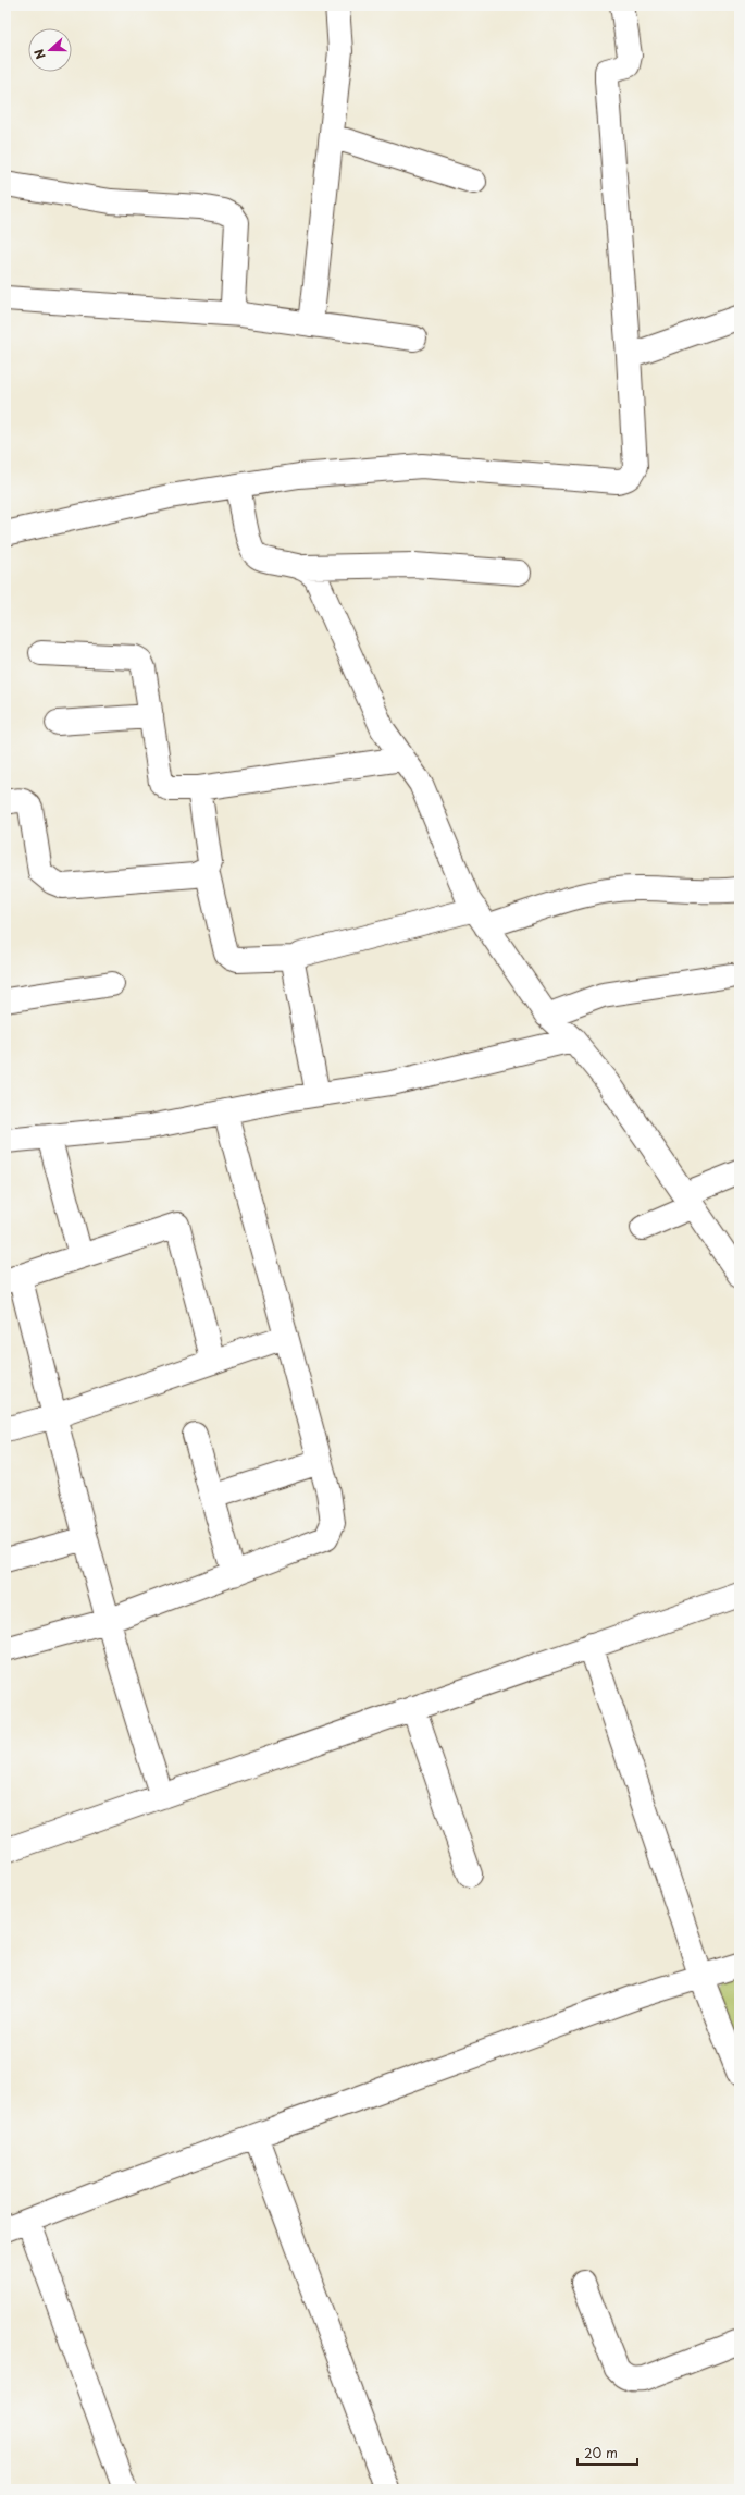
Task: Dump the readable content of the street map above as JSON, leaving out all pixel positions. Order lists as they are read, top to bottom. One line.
{"scale_bar":"20 m","north":"left"}
